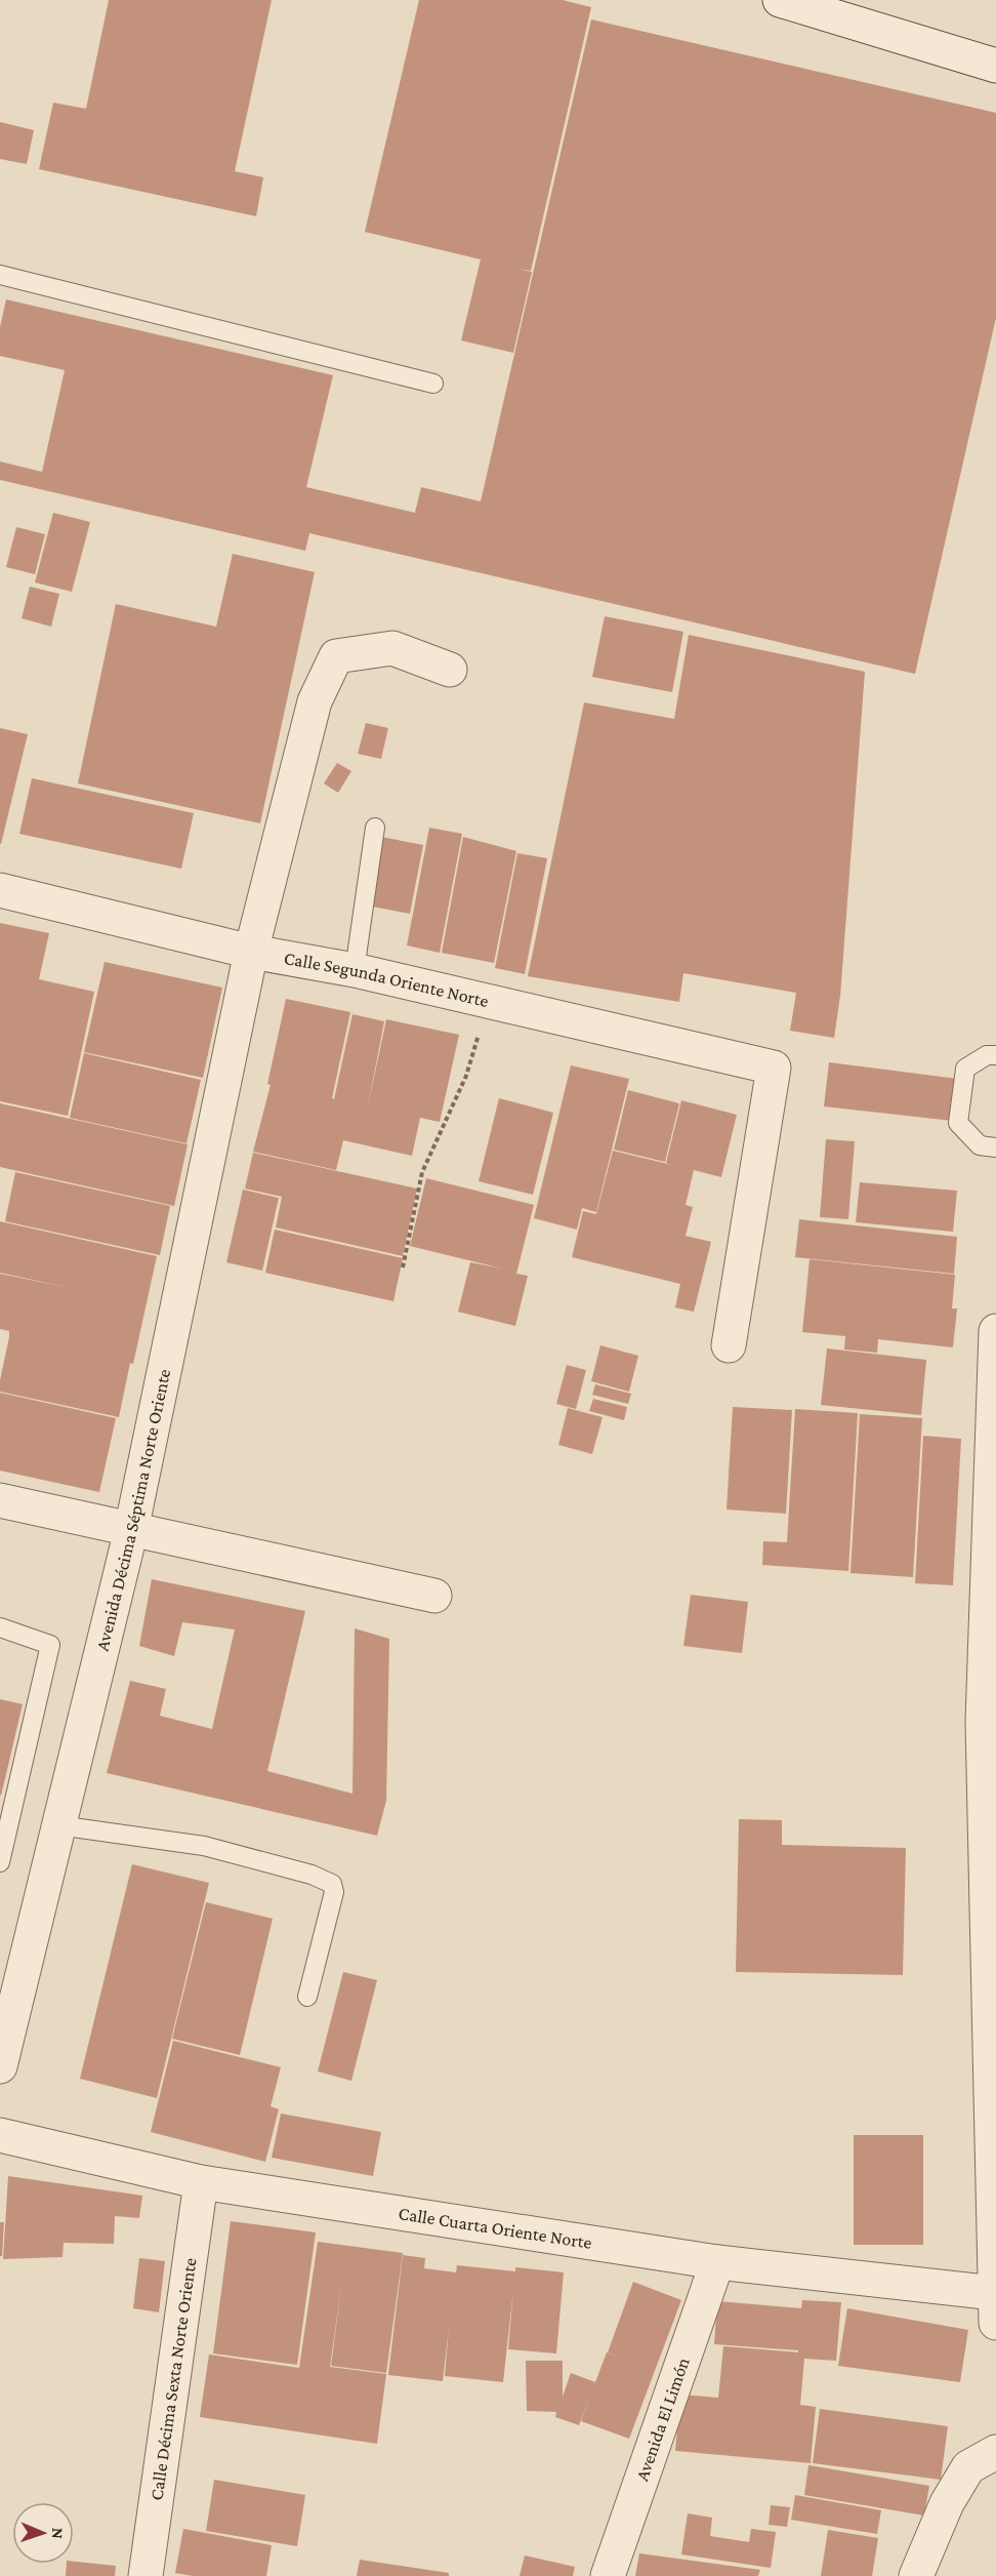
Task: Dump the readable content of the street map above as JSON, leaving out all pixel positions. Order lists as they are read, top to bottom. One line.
{"streets":{"street":["Calle Segunda Oriente Norte","Avenida Décima Séptima Norte Oriente","Calle Cuarta Oriente Norte","Calle Décima Sexta Norte Oriente","Avenida El Limón"]},"crossings":[["Calle Segunda Oriente Norte","Avenida Décima Séptima Norte Oriente"],["Calle Cuarta Oriente Norte","Calle Décima Sexta Norte Oriente"],["Calle Cuarta Oriente Norte","Avenida El Limón"]],"north":"right"}
